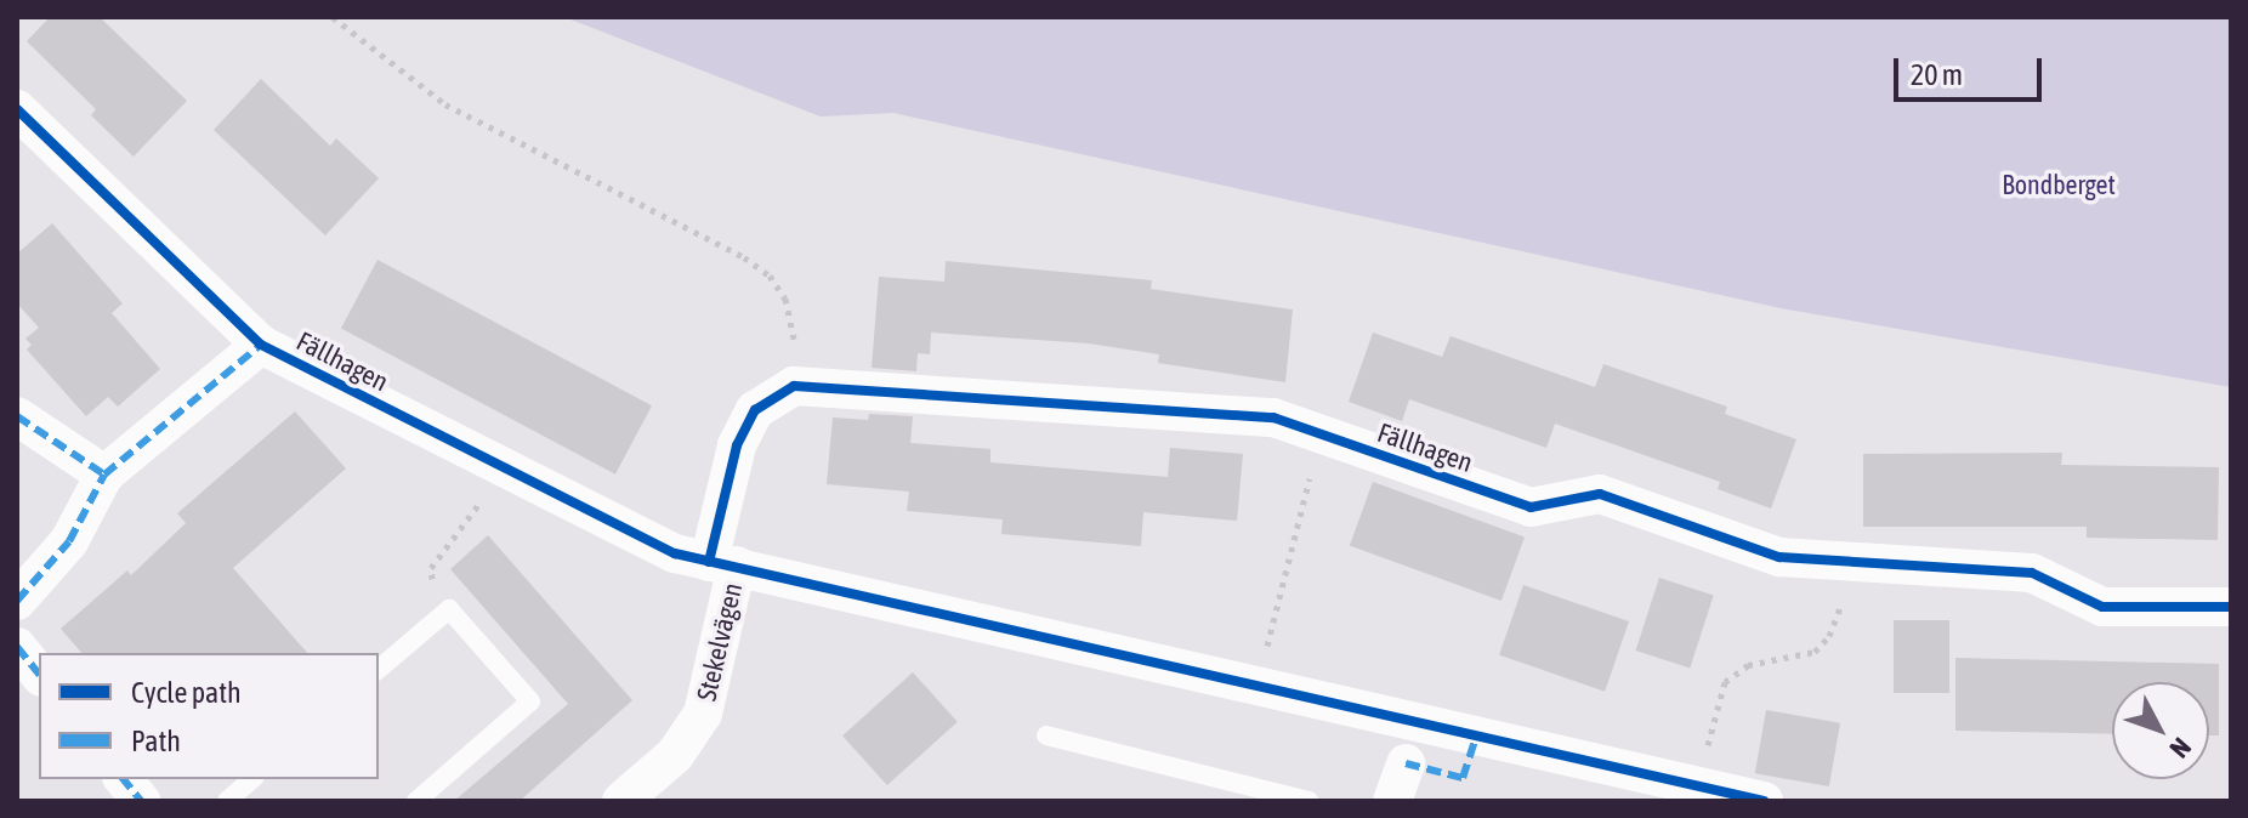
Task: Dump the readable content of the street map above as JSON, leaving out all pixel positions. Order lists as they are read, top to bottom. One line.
{"streets":{"street":["Fällhagen","Stekelvägen"]},"crossings":[["Fällhagen","Stekelvägen"]],"parks":["Bondberget"],"legend":["Cycle path","Path"],"scale_bar":"20 m","north":"bottom right"}
